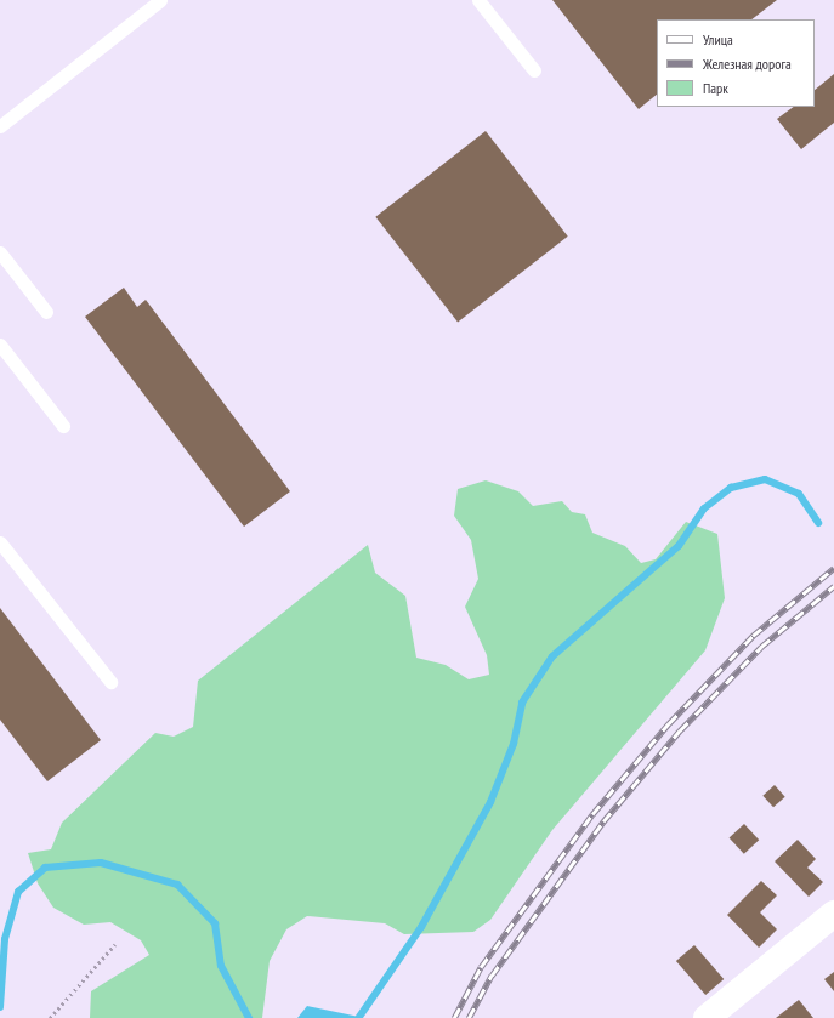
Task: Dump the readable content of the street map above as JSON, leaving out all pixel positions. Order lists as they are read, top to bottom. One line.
{"legend":["Улица","Железная дорога","Парк"]}
